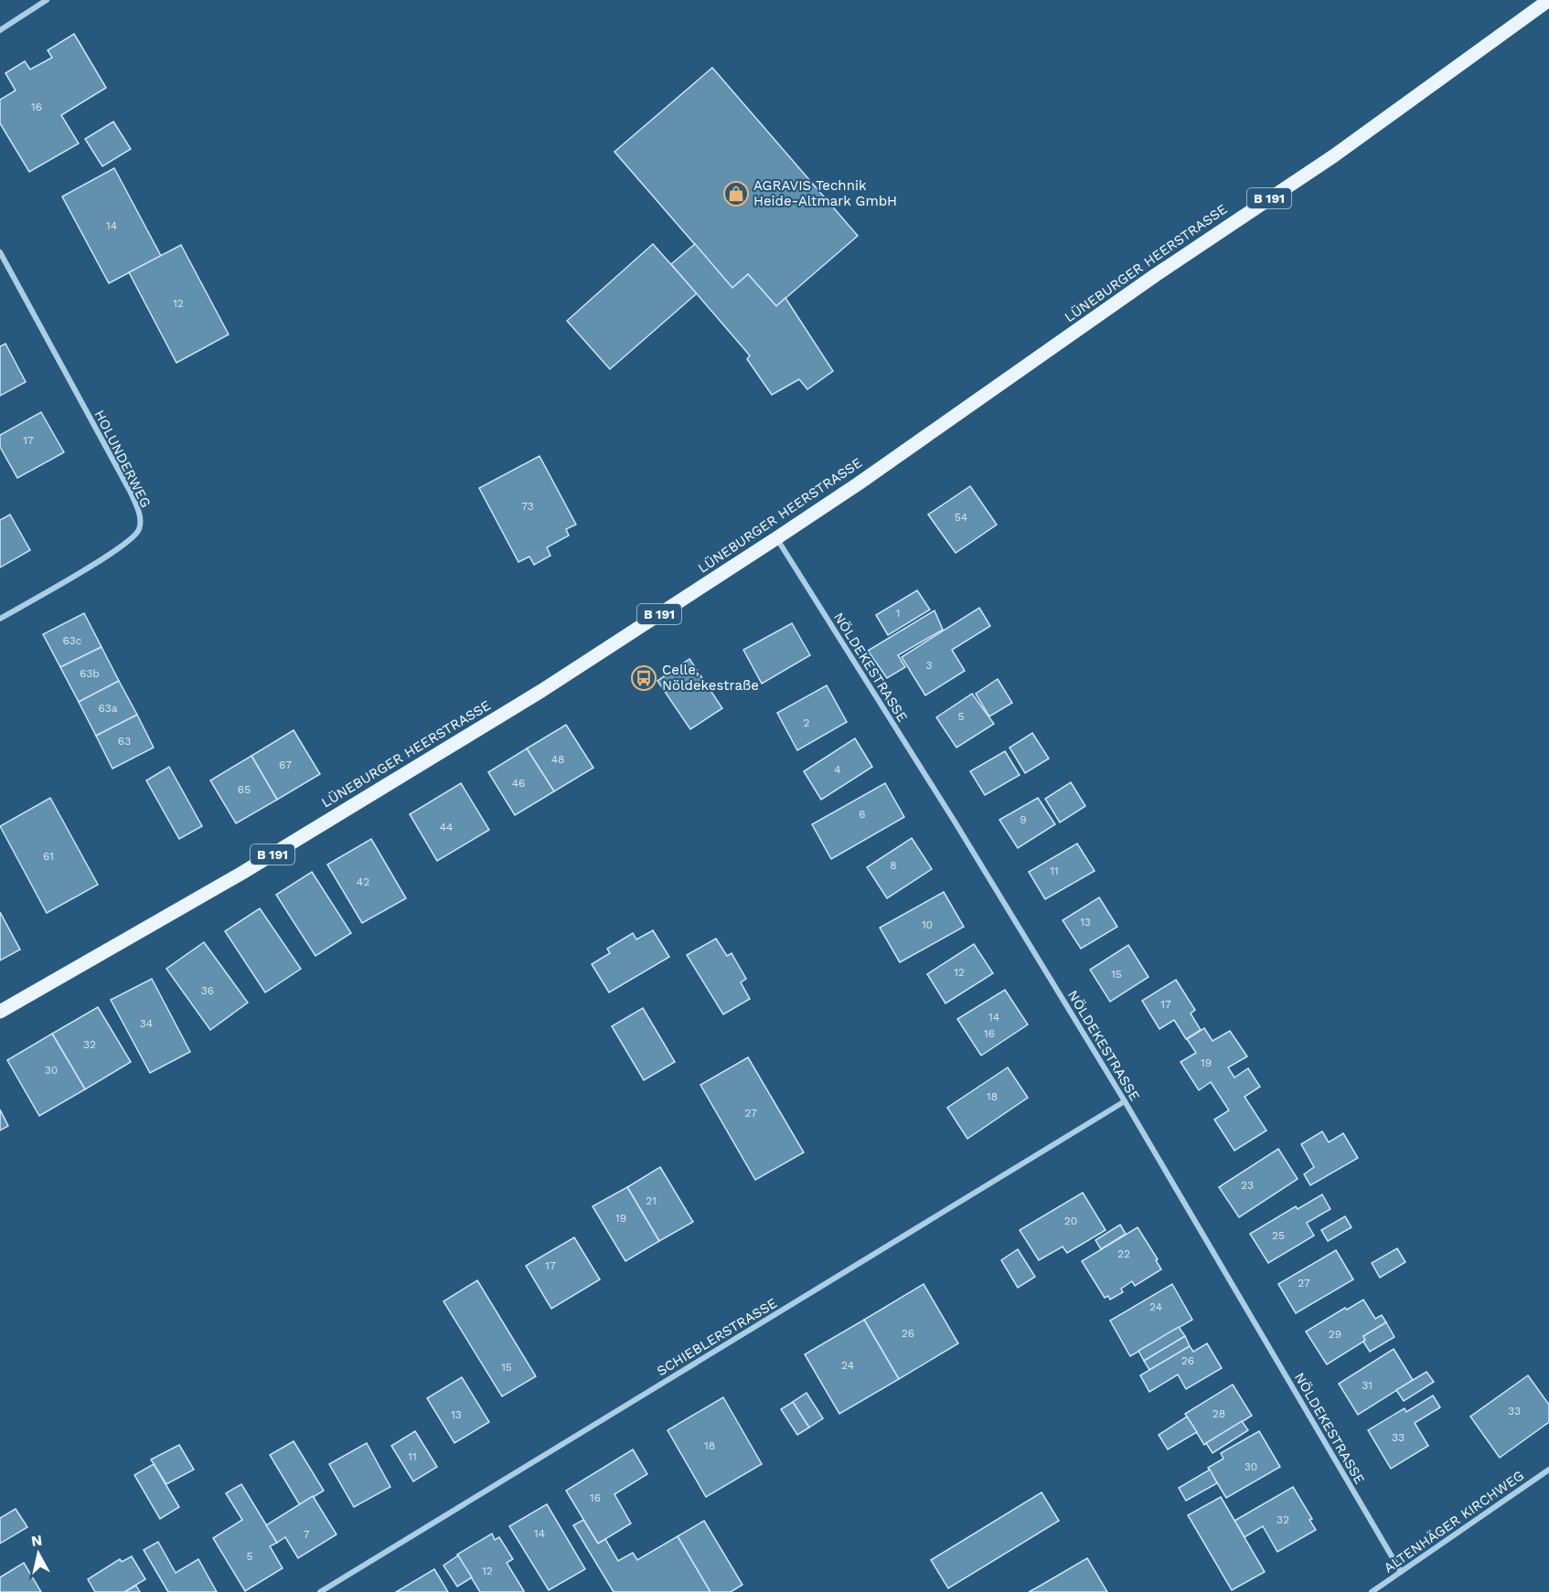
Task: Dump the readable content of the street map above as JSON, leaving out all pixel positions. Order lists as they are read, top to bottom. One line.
{"streets":{"main road":["B 191","LÜNEBURGER HEERSTRASSE"],"street":["HOLUNDERWEG","NÖLDEKESTRASSE","SCHIEBLERSTRASSE","ALTENHÄGER KIRCHWEG"]},"crossings":[["LÜNEBURGER HEERSTRASSE","NÖLDEKESTRASSE"],["NÖLDEKESTRASSE","SCHIEBLERSTRASSE"],["NÖLDEKESTRASSE","ALTENHÄGER KIRCHWEG"]],"places":{"shop":["AGRAVIS Technik Heide-Altmark GmbH"],"bus stop":["Celle, Nöldekestraße"]},"house_numbers":["16","14","12","17","73","54","1","63c","3","63b","63a","5","2","63","48","67","4","46","65","6","9","44","61","8","11","42","13","10","12","15","36","17","14","34","16","32","19","30","18","27","23","21","19","20","25","22","17","27","24","26","29","26","24","15","31","33","28","13","33","18","11","30","16","32","14","7","5","12"],"north":"top"}
